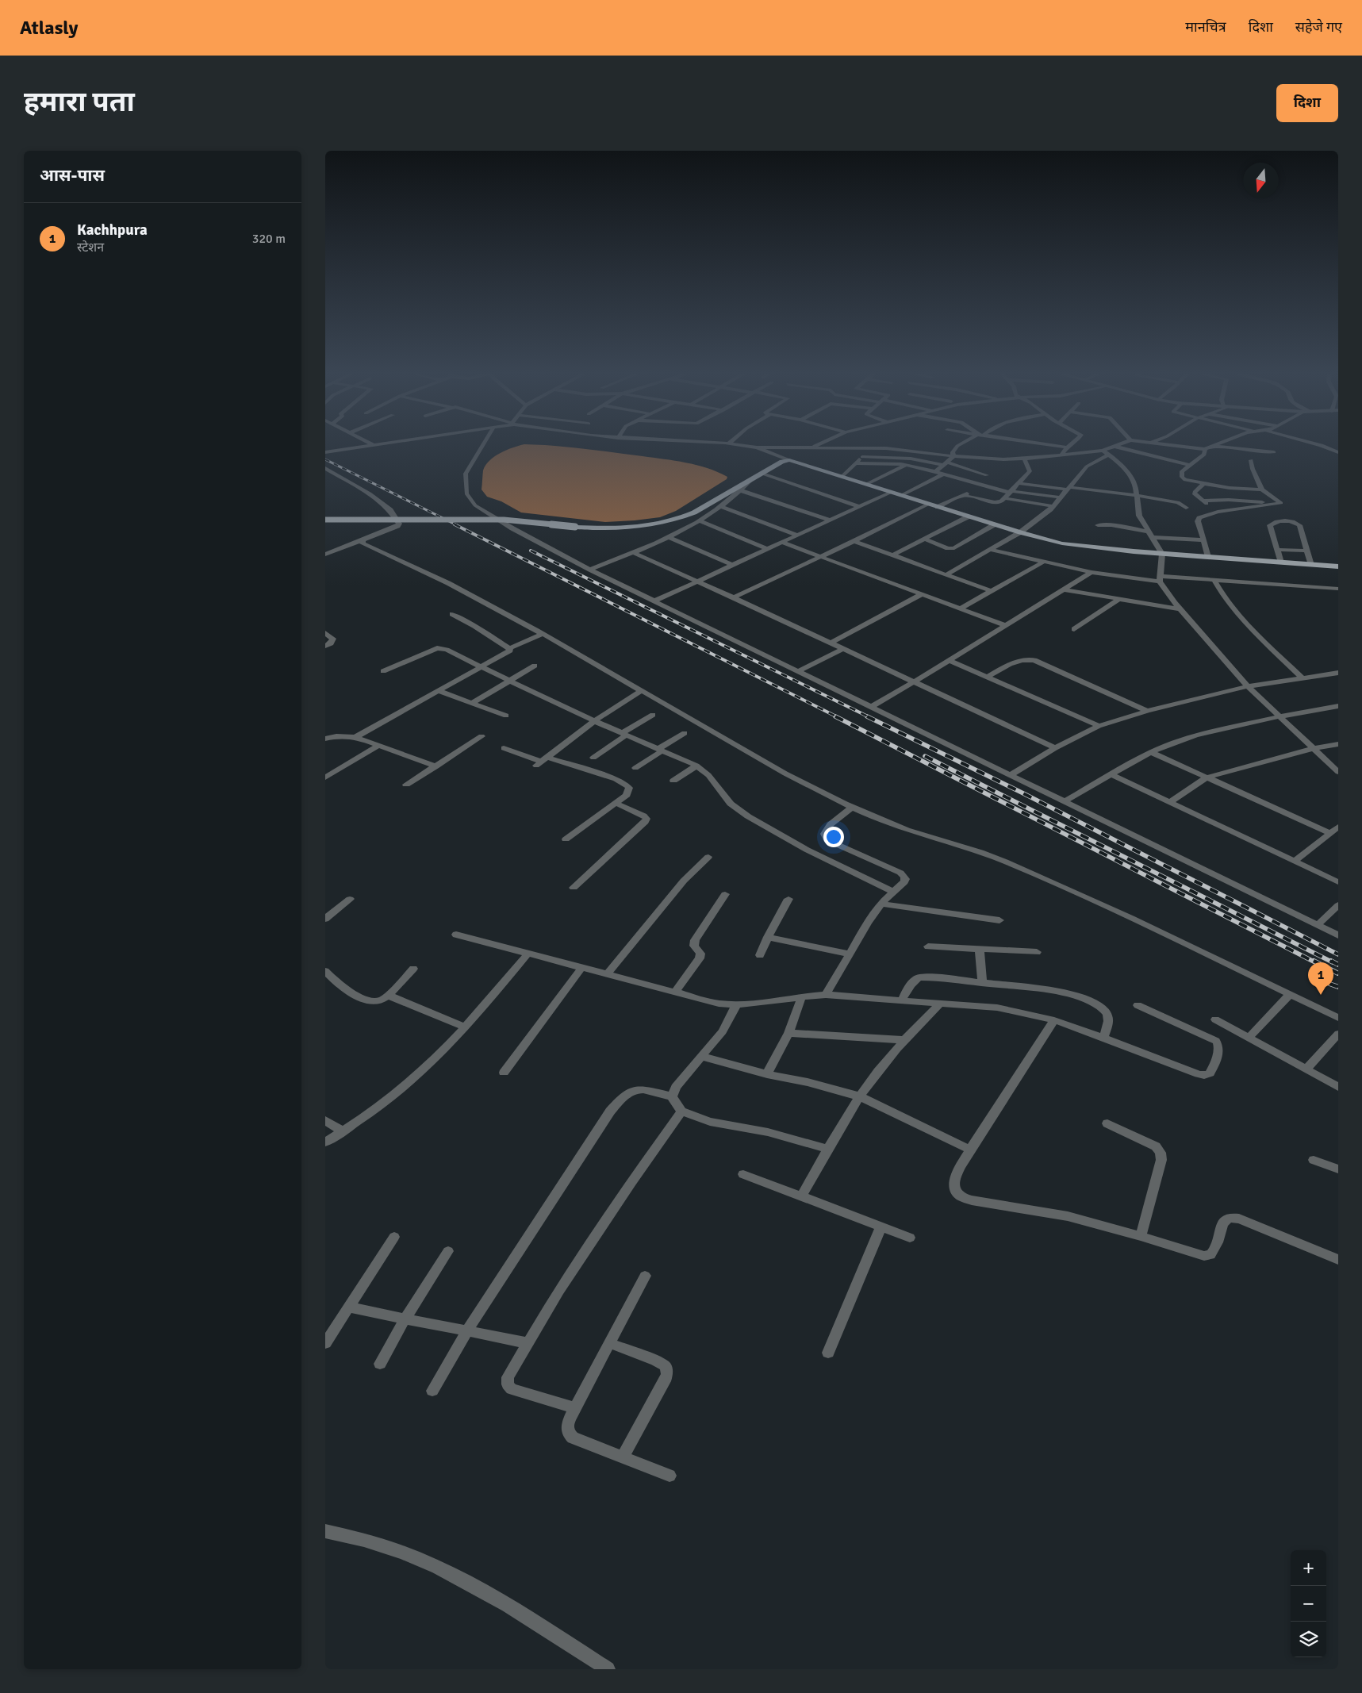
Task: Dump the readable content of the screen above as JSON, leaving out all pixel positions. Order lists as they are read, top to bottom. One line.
{"north":"bottom","page":{"header":"Atlasly","nav":["मानचित्र","दिशा","सहेजे गए"],"buttons":"दिशा","title":"हमारा पता","heading":"आस-पास","list":[{"mark":"1","name":"Kachhpura","note":"स्टेशन","value":"320 m"}],"pins":"1","map_buttons":["+","−"]}}
